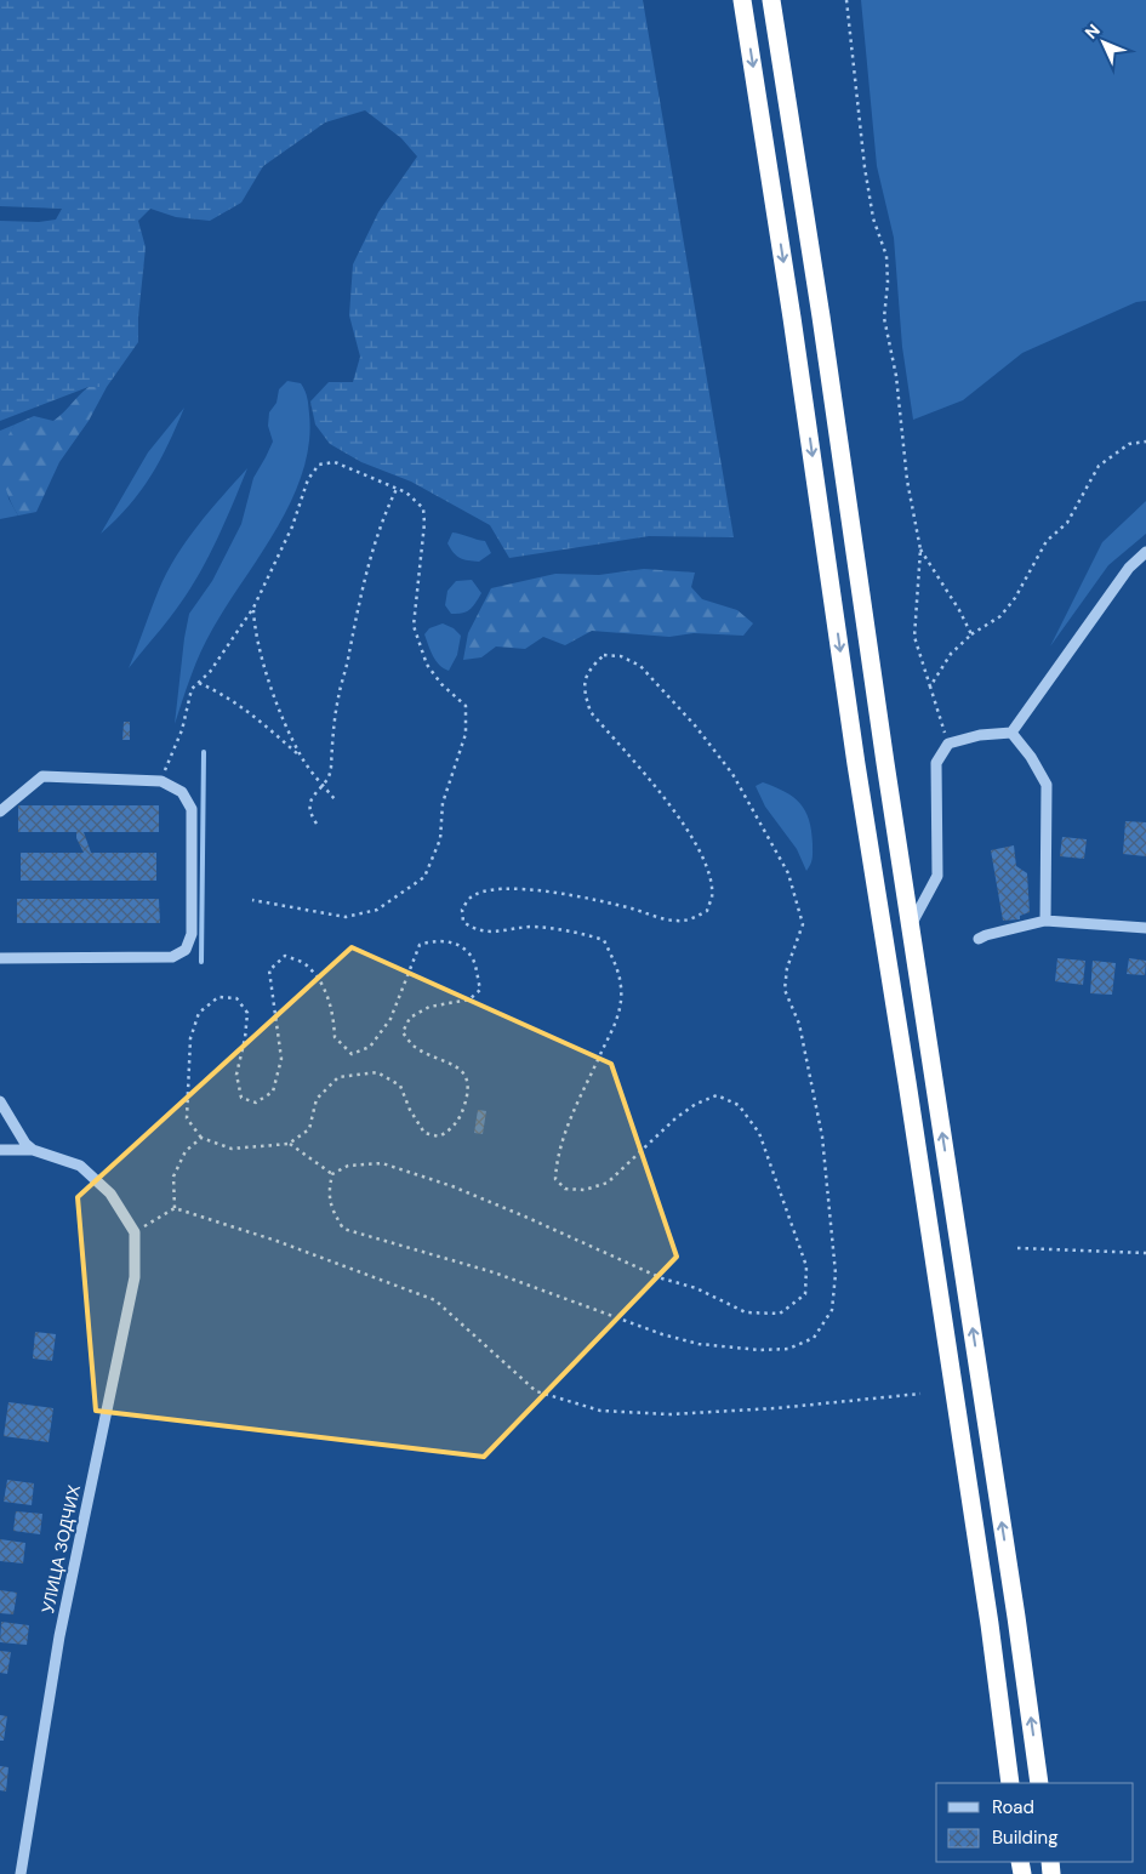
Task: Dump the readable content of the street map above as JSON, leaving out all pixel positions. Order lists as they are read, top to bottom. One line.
{"streets":{"street":["УЛИЦА ЗОДЧИХ"]},"legend":["Road","Building"],"north":"top left"}
